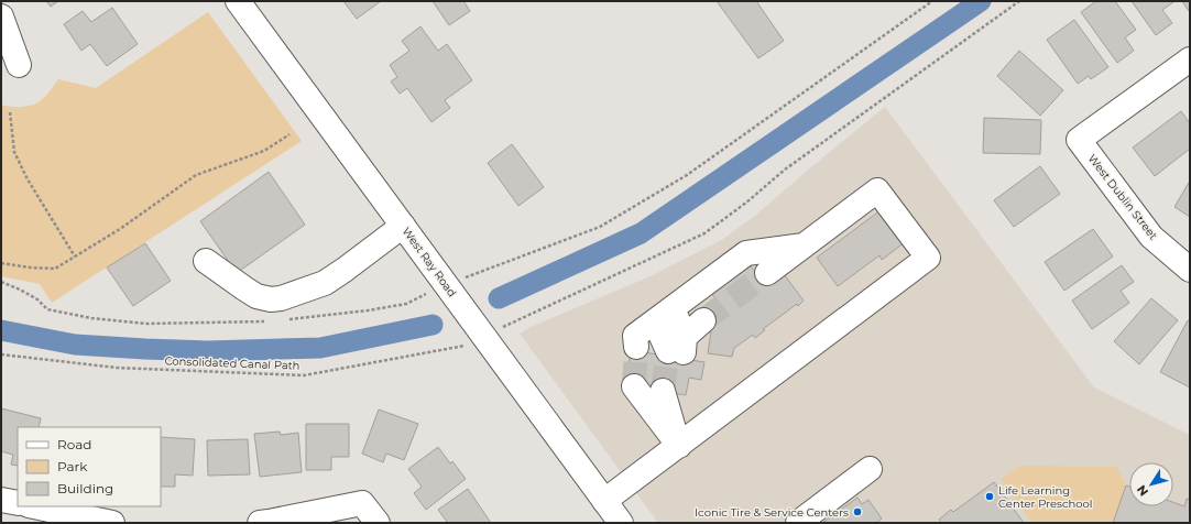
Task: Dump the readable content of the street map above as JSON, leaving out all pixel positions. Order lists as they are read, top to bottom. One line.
{"streets":{"main road":["West Dublin Street","West Ray Road"],"path":["Consolidated Canal Path"]},"crossings":[["West Ray Road","Consolidated Canal Path"]],"places":["Life Learning Center Preschool","Iconic Tire & Service Centers"],"legend":["Road","Park","Building"],"north":"bottom left"}
